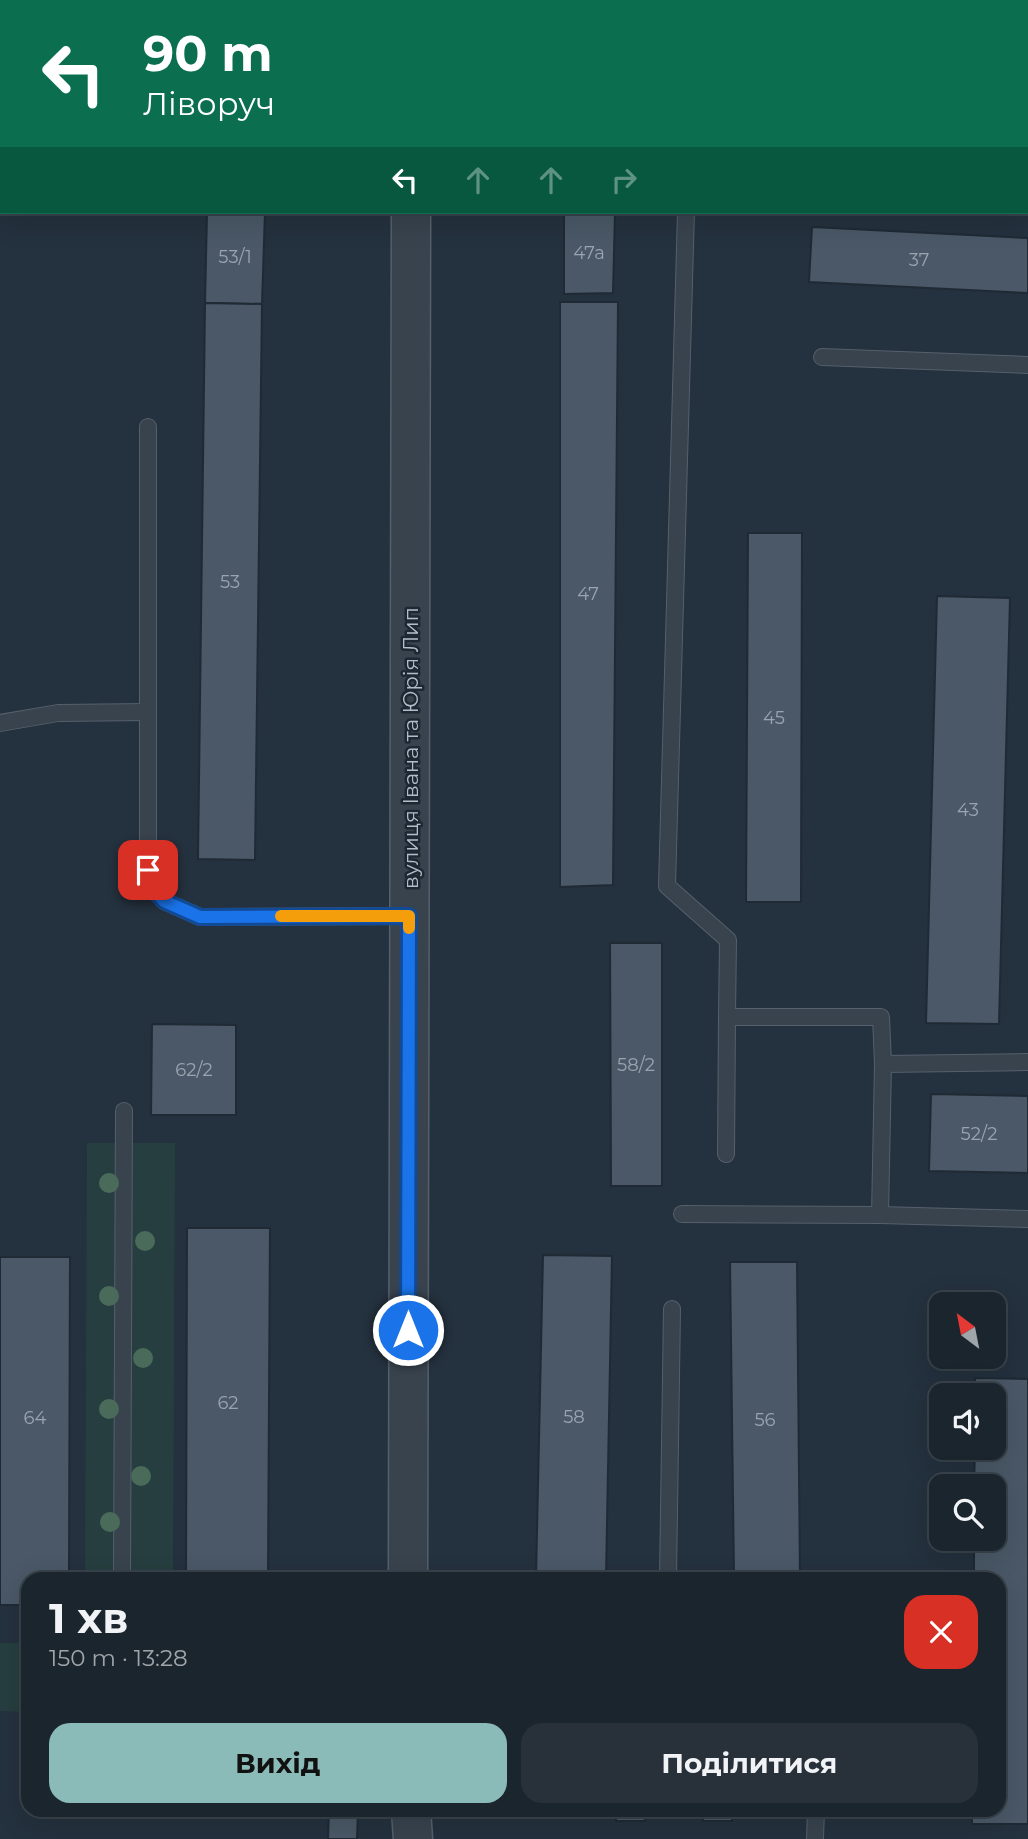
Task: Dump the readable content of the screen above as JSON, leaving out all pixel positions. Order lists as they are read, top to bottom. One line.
{"streets":{"street":["вулиця Івана та Юрія Лип"]},"house_numbers":["47а","53/1","37","53","47","45","43","58/2","62/2","52/2","62","58","64","56"],"north":"top left","page":{"turn":["90 m","Ліворуч"],"heading":["1 хв","150 m · 13:28"],"buttons":["Вихід","Поділитися"]}}
